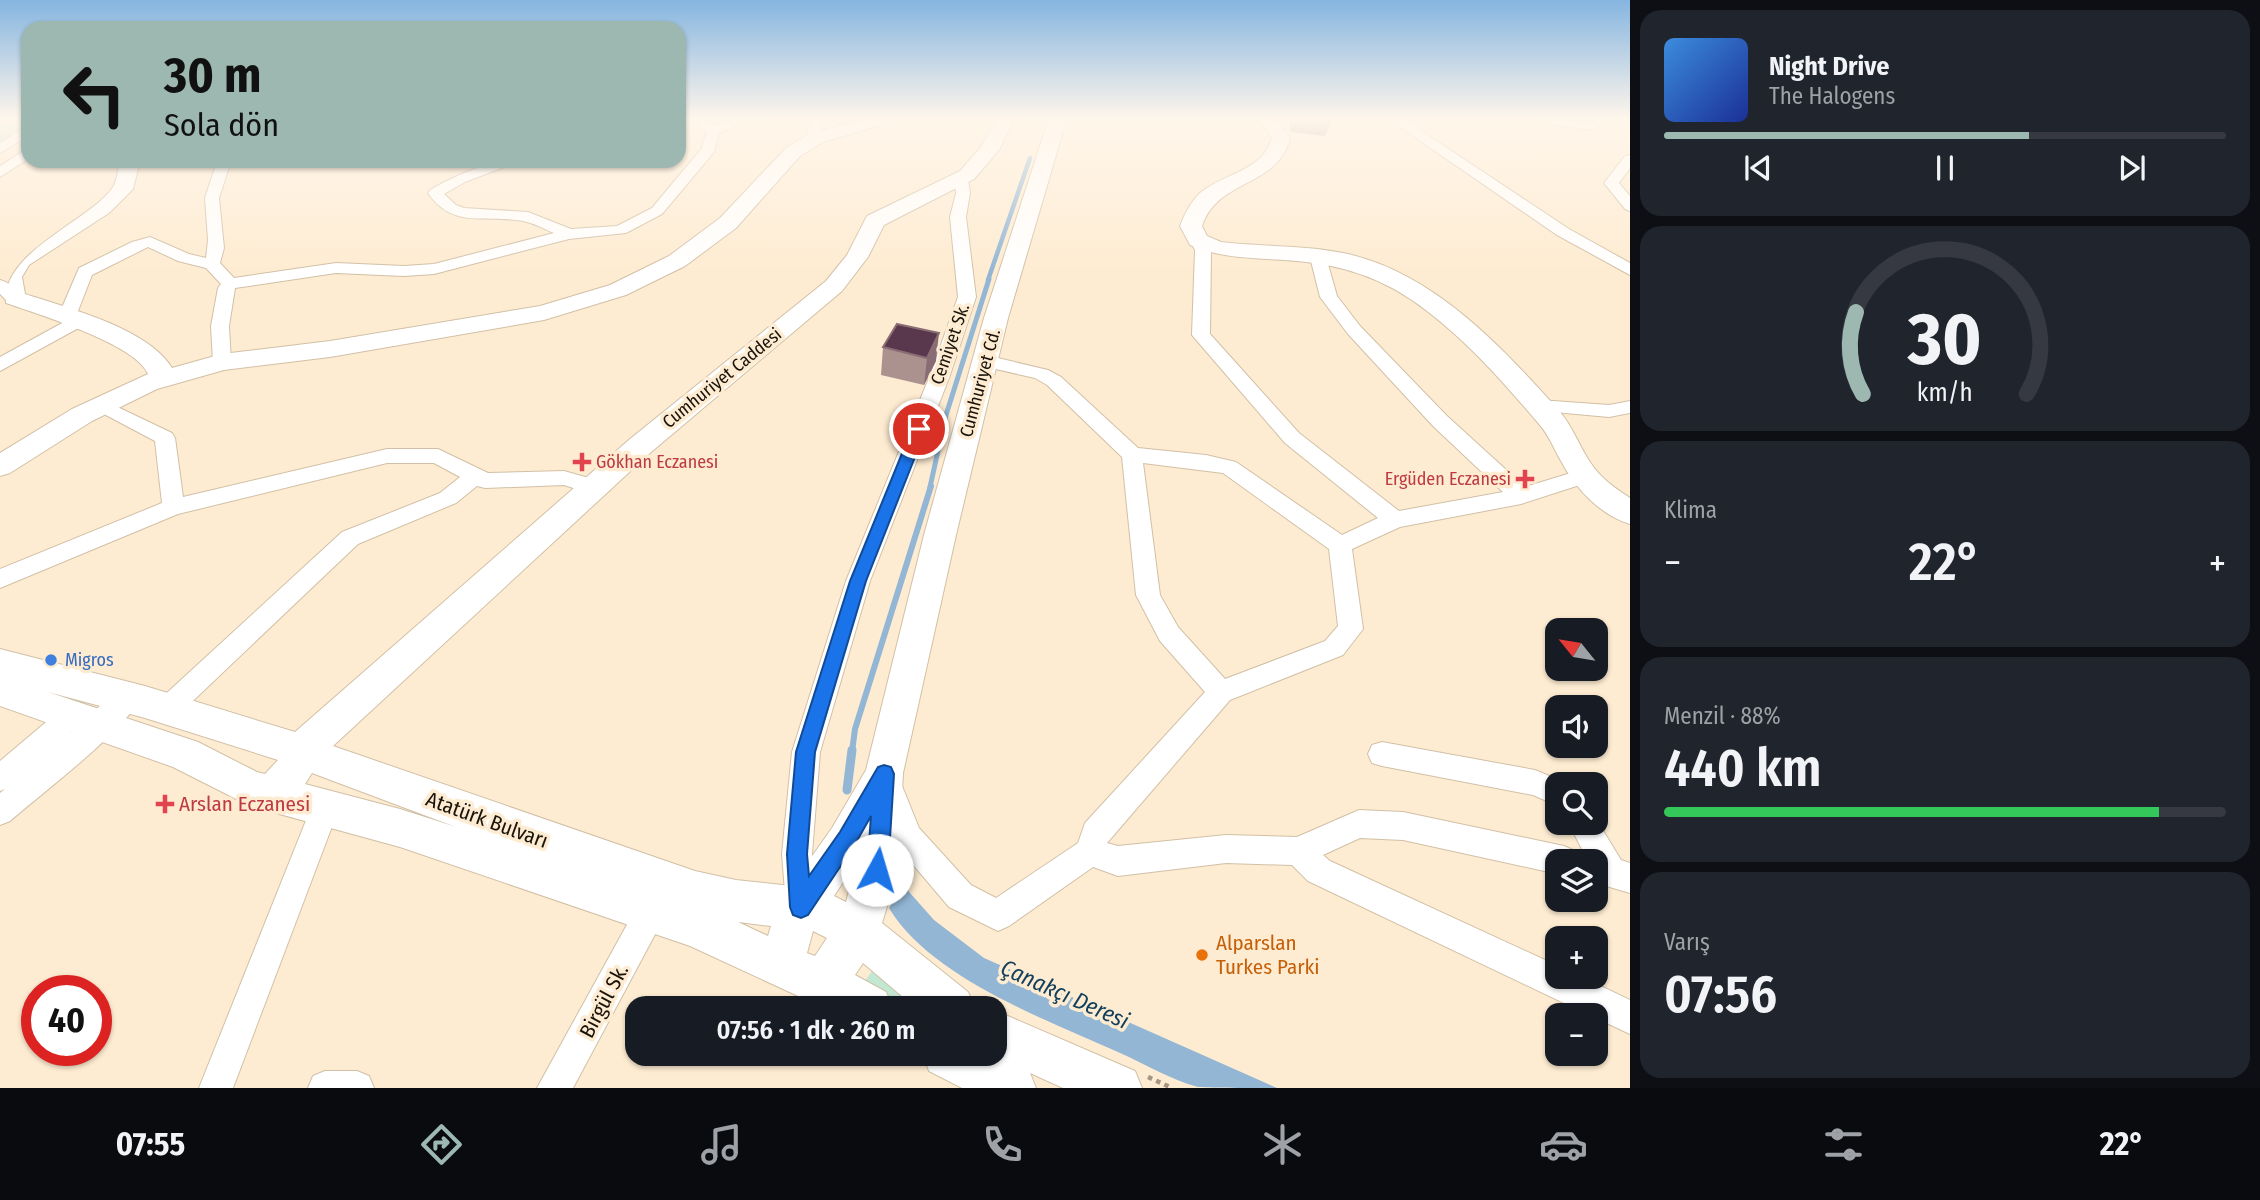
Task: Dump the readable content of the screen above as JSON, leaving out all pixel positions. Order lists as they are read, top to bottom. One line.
{"streets":{"street":["Cemiyet Sk.","Cumhuriyet Caddesi","Cumhuriyet Cd.","Atatürk Bulvarı","Birgül Sk."]},"crossings":[["Cemiyet Sk.","Cumhuriyet Caddesi"],["Cemiyet Sk.","Atatürk Bulvarı"],["Cumhuriyet Caddesi","Atatürk Bulvarı"],["Atatürk Bulvarı","Birgül Sk."]],"water":["Çanakçı Deresi"],"places":{"health":["Gökhan Eczanesi","Ergüden Eczanesi","Arslan Eczanesi"],"other":["Migros","Alparslan Turkes Parki"]},"north":"top left","page":{"turn":["30 m","Sola dön"],"song":["Night Drive","The Halogens"],"tile":["Klima",["Menzil · 88%","440 km"],["Varış","07:56"]],"heat":["−","22°","+"],"map_buttons":["+","−"],"limit":"40","trip":"07:56 · 1 dk · 260 m","tabs":["07:55","22°"],"gauge":["30","km/h"]}}
